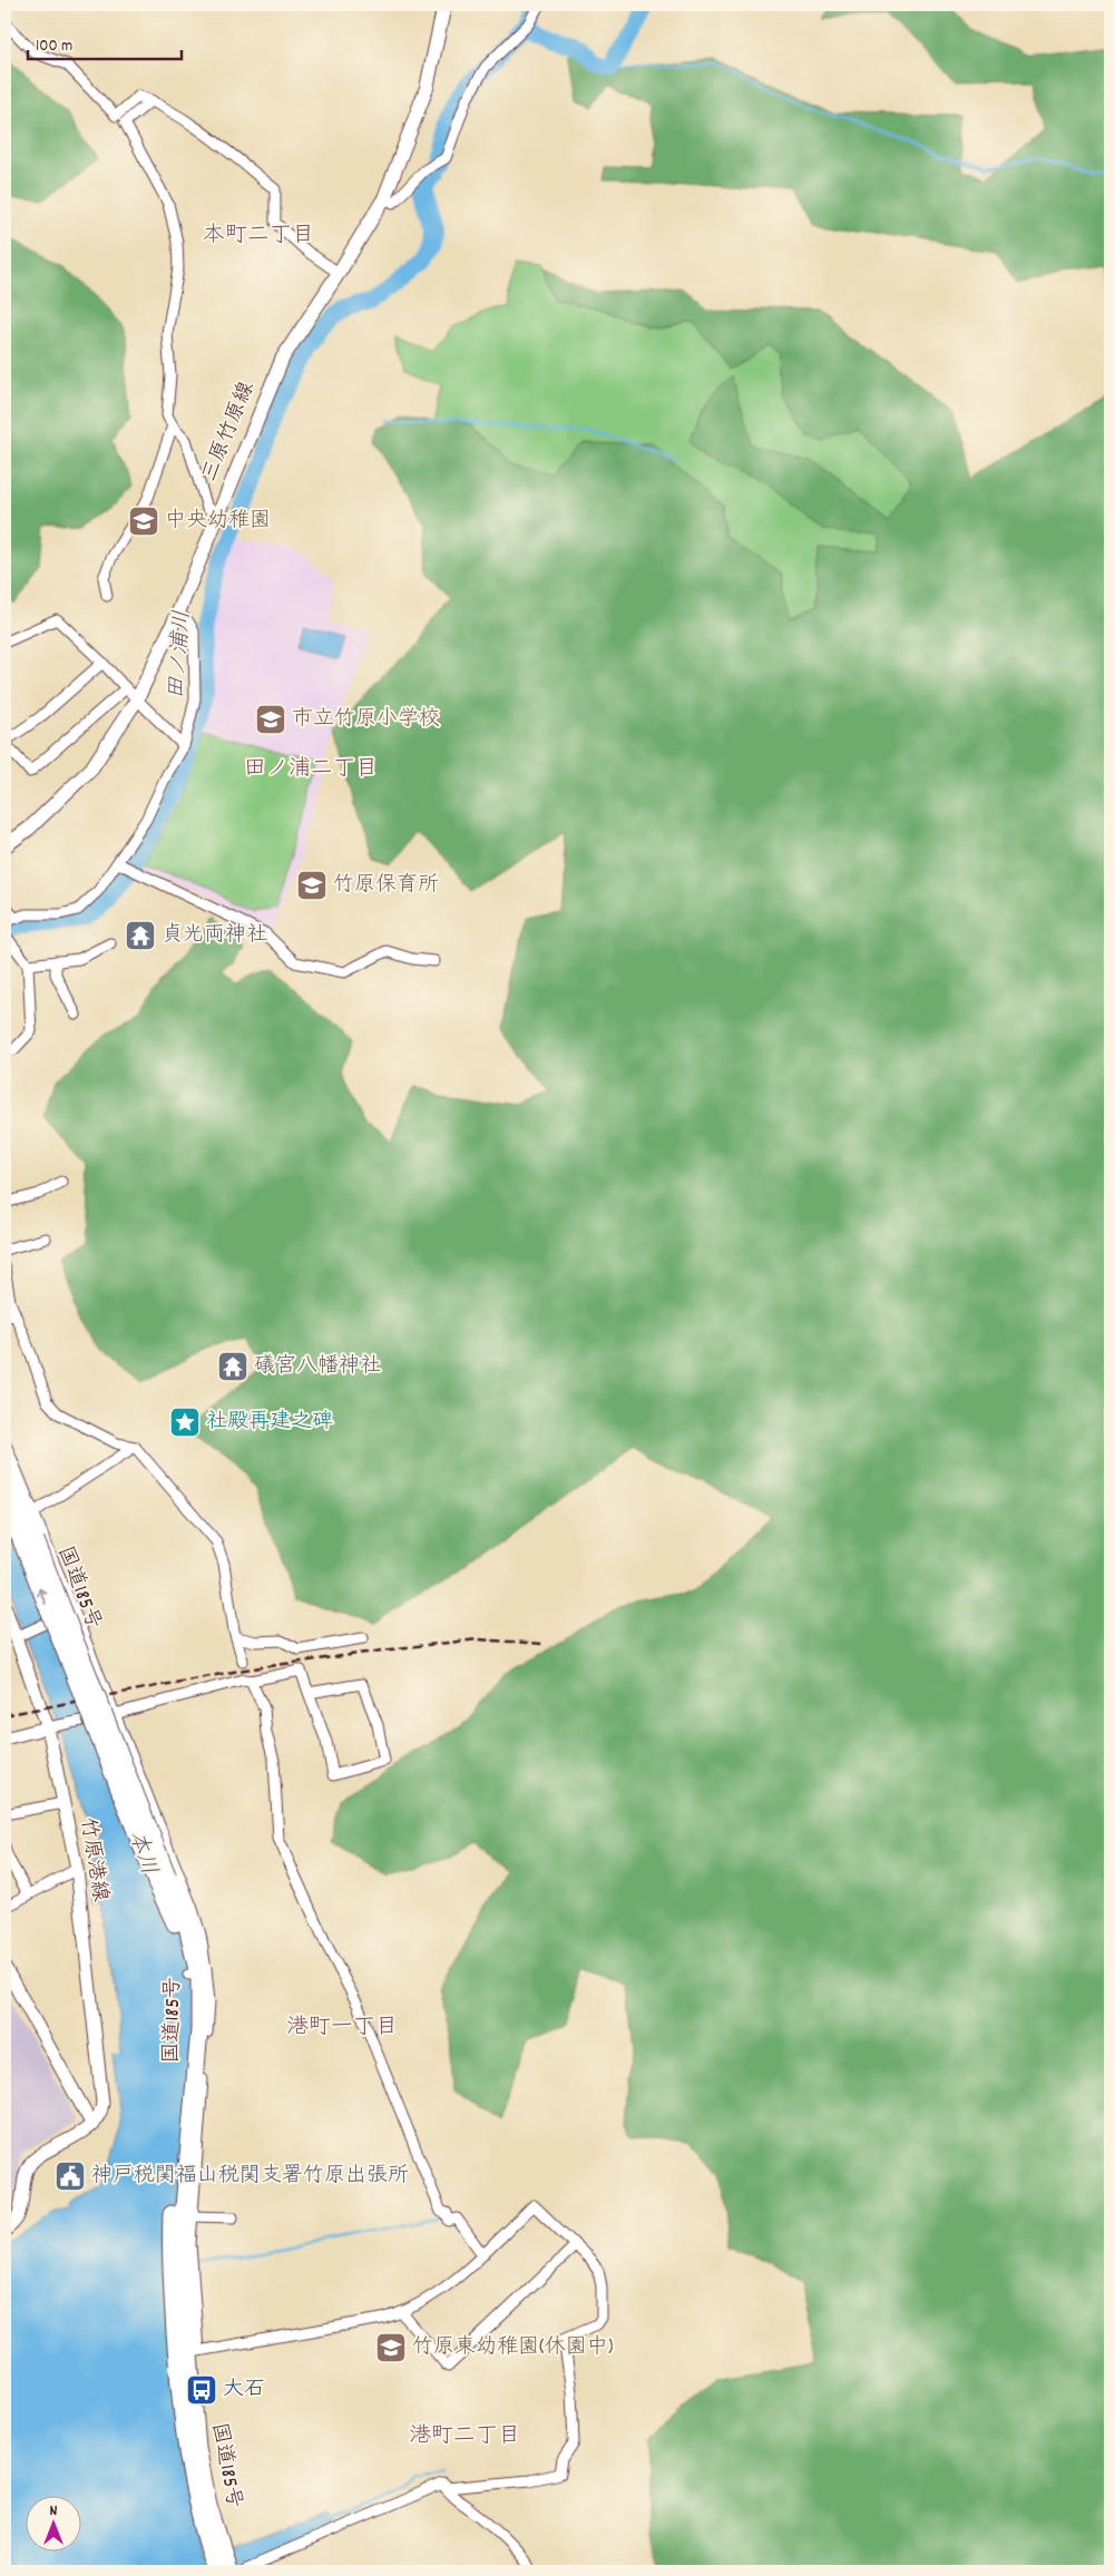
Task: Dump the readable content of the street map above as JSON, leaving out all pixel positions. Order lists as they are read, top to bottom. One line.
{"streets":{"highway":["国道185号"],"main road":["三原竹原線","竹原港線"]},"districts":["本町二丁目","田ノ浦二丁目","港町一丁目","港町二丁目"],"water":["田ノ浦川","本川"],"places":{"school or university":["中央幼稚園","市立竹原小学校","竹原保育所","竹原東幼稚園(休園中)"],"temple":["貞光両神社","礒宮八幡神社"],"place":["社殿再建之碑"],"public building":["神戸税関福山税関支署竹原出張所"],"bus stop":["大石"]},"scale_bar":"100 m","north":"top"}
